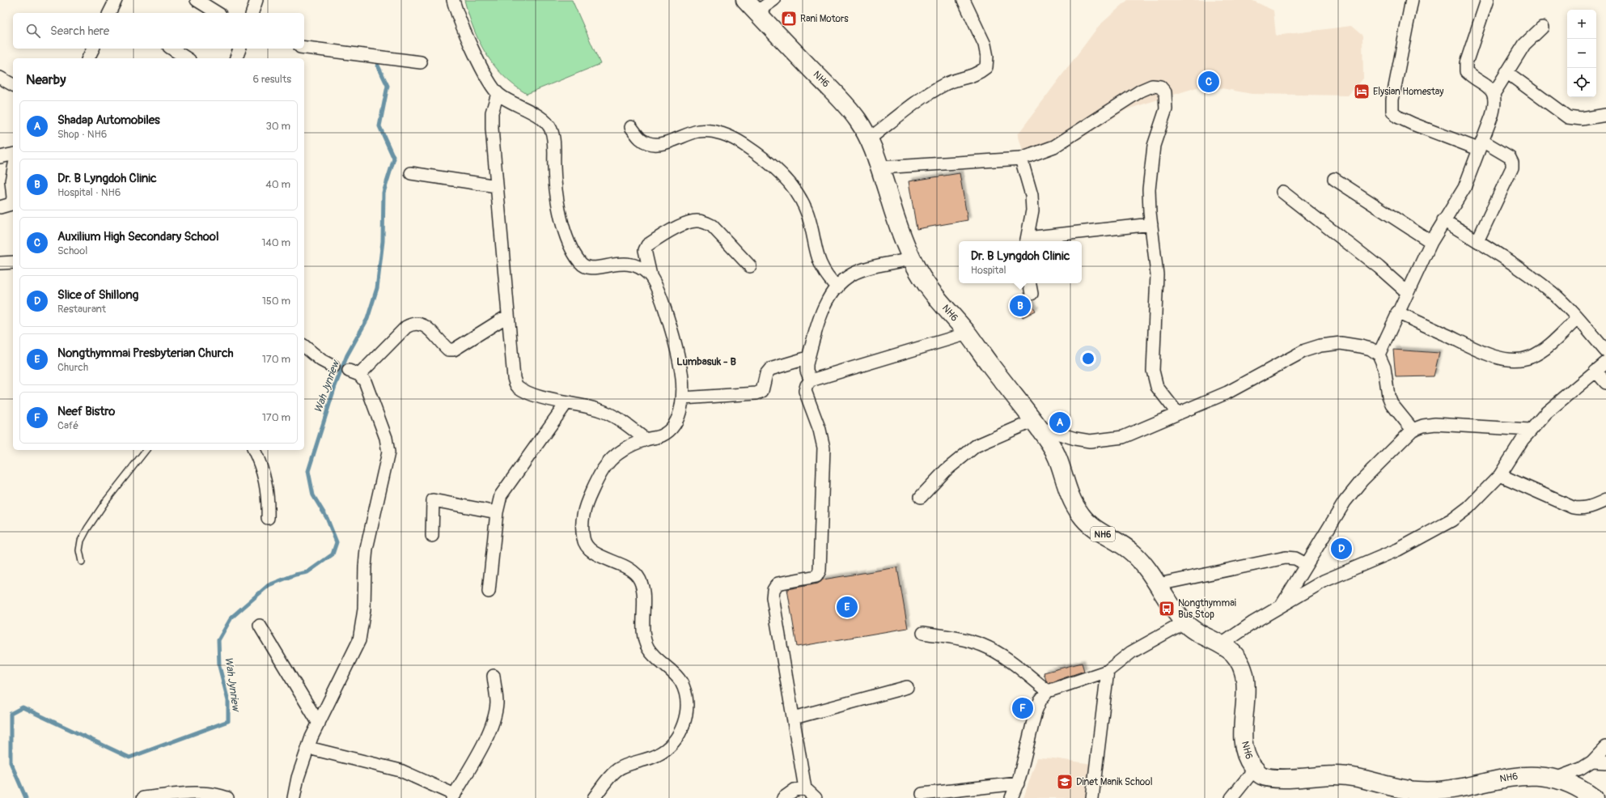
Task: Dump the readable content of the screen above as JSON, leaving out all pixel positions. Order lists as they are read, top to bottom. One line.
{"streets":{"highway":["NH6"]},"districts":["Lumbasuk - B"],"water":["Wah Jynriew"],"places":{"shop":["Rani Motors"],"hotel":["Elysian Homestay"],"bus stop":["Nongthymmai Bus Stop"],"school or university":["Dinet Manik School"]},"page":{"map_buttons":["+","−"],"search":"Search here","heading":["Nearby","6 results"],"pins":["C","B","A","D","E","F"],"list":[{"mark":"A","name":"Shadap Automobiles","note":"Shop · NH6","value":"30 m"},{"mark":"B","name":"Dr. B Lyngdoh Clinic","note":"Hospital · NH6","value":"40 m"},{"mark":"C","name":"Auxilium High Secondary School","note":"School","value":"140 m"},{"mark":"D","name":"Slice of Shillong","note":"Restaurant","value":"150 m"},{"mark":"E","name":"Nongthymmai Presbyterian Church","note":"Church","value":"170 m"},{"mark":"F","name":"Neef Bistro","note":"Café","value":"170 m"}],"popup":["Dr. B Lyngdoh Clinic","Hospital"]}}
